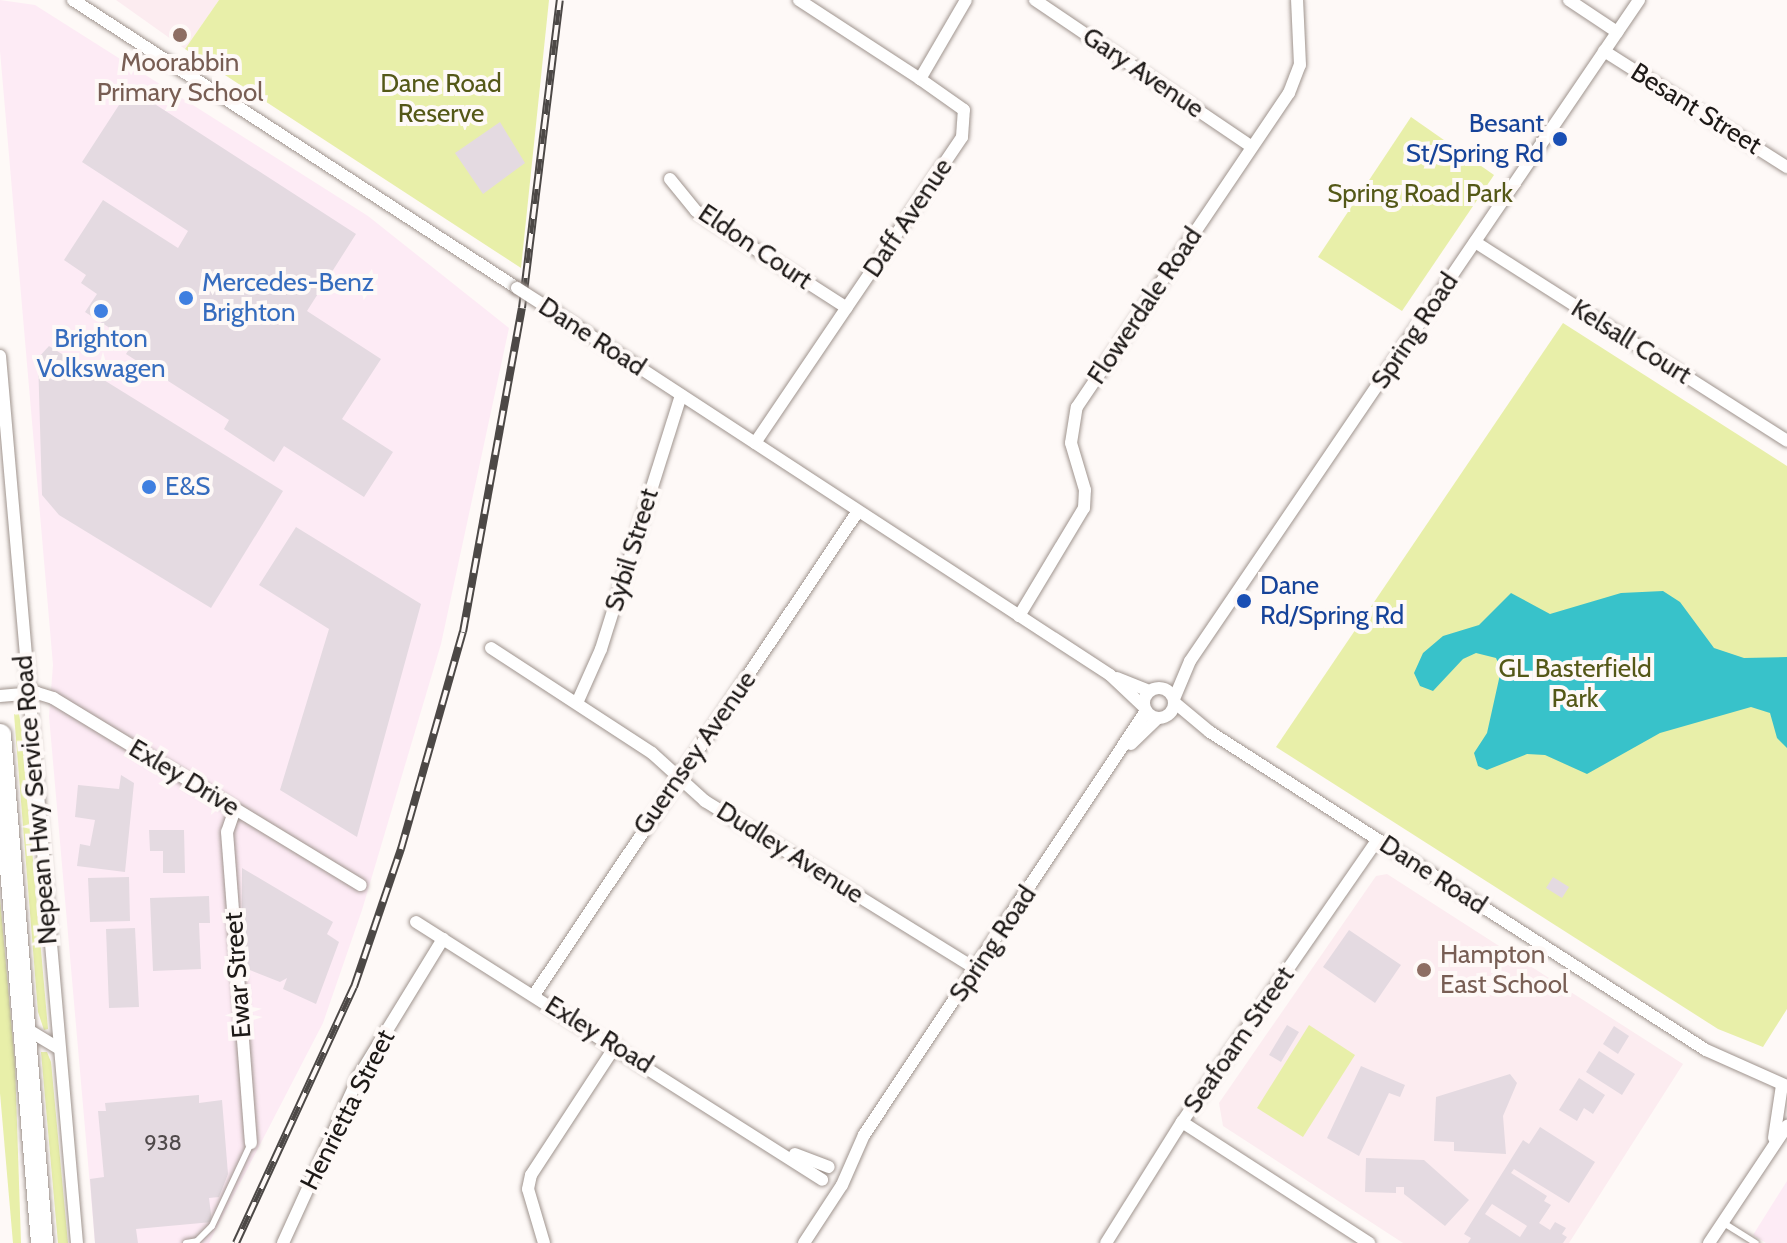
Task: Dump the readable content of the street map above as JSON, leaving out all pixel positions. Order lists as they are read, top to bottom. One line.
{"streets":{"street":["Gary Avenue","Besant Street","Daff Avenue","Eldon Court","Flowerdale Road","Spring Road","Dane Road","Kelsall Court","Sybil Street","Guernsey Avenue","Exley Drive","Nepean Hwy Service Road","Dudley Avenue","Ewar Street","Exley Road","Seafoam Street","Henrietta Street"]},"crossings":[["Gary Avenue","Flowerdale Road"],["Besant Street","Spring Road"],["Daff Avenue","Eldon Court"],["Daff Avenue","Dane Road"],["Flowerdale Road","Dane Road"],["Spring Road","Dane Road"],["Spring Road","Kelsall Court"],["Spring Road","Dudley Avenue"],["Spring Road","Exley Road"],["Dane Road","Sybil Street"],["Dane Road","Guernsey Avenue"],["Dane Road","Seafoam Street"],["Sybil Street","Dudley Avenue"],["Guernsey Avenue","Dudley Avenue"],["Guernsey Avenue","Exley Road"],["Exley Drive","Nepean Hwy Service Road"],["Exley Drive","Ewar Street"],["Exley Road","Henrietta Street"]],"parks":["Dane Road Reserve","Spring Road Park","GL Basterfield Park"],"places":["Moorabbin Primary School","Besant St/Spring Rd","Mercedes-Benz Brighton","Brighton Volkswagen","E&S","Dane Rd/Spring Rd","Hampton East School"],"house_numbers":["938"]}
